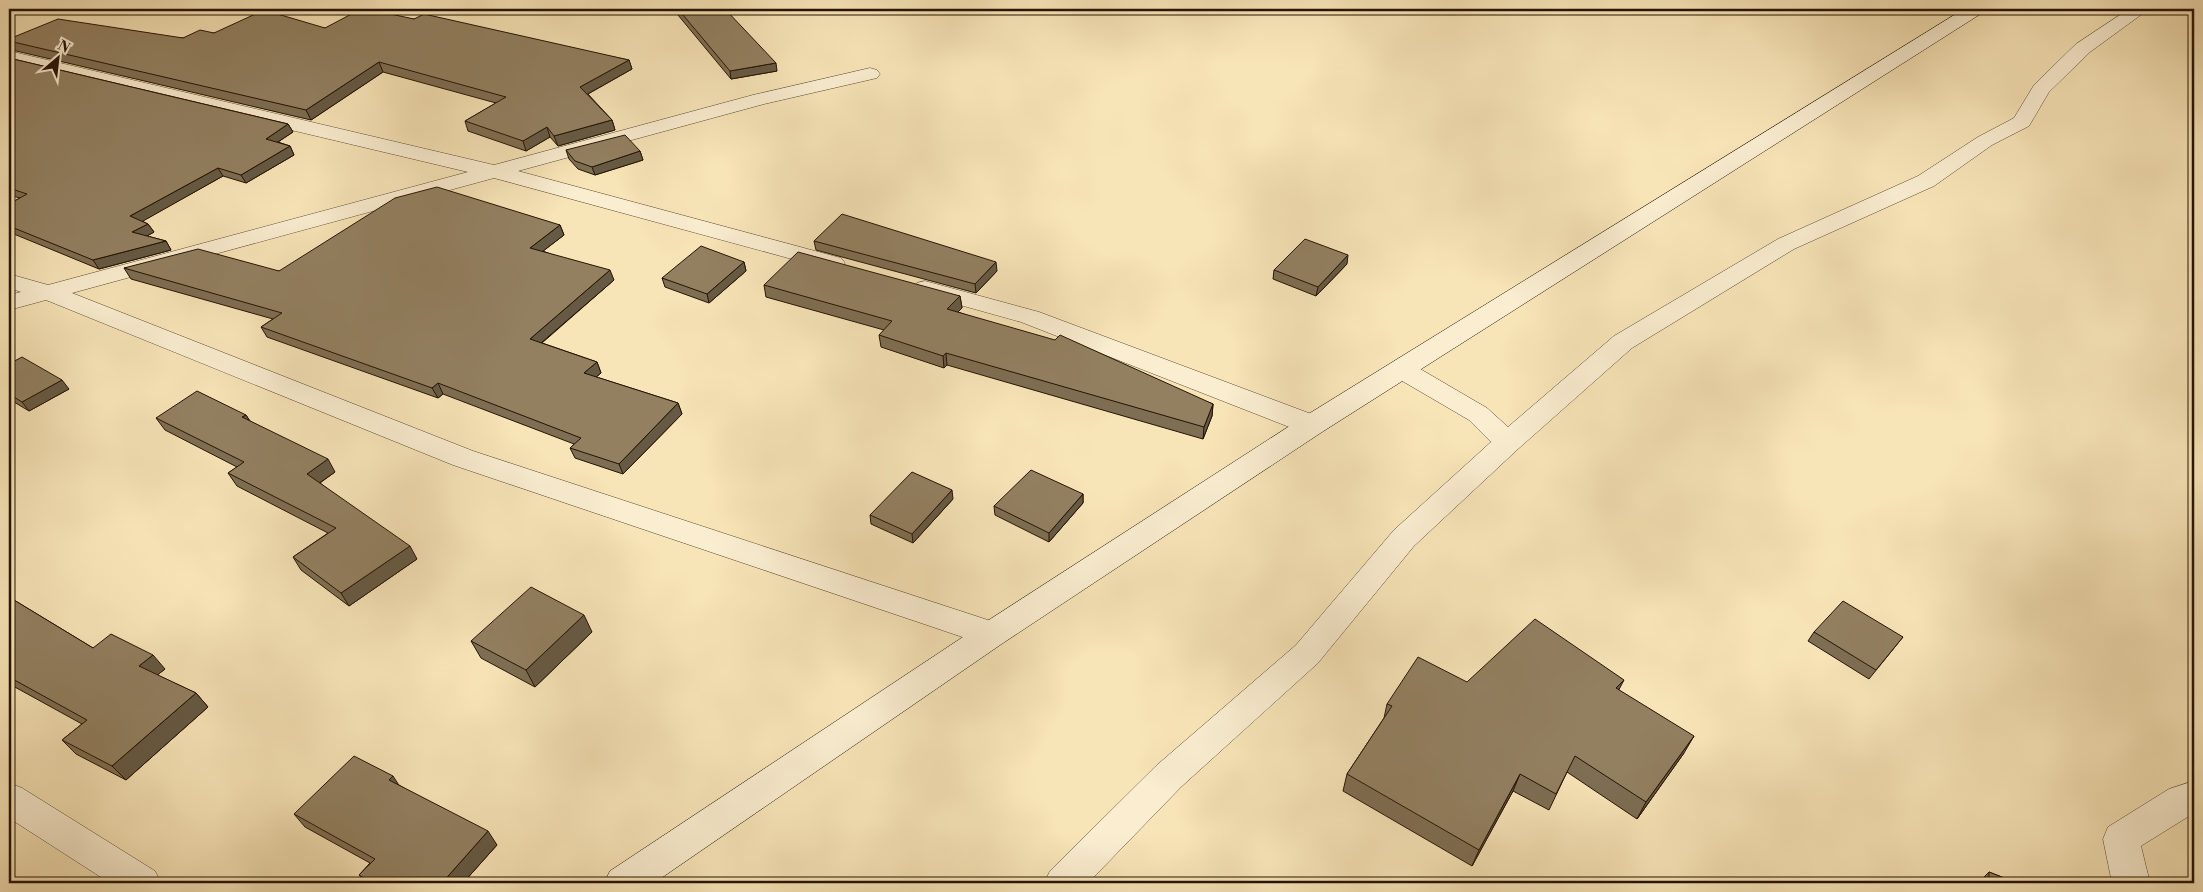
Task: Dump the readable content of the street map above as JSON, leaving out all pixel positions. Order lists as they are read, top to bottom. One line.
{"north":"top right"}
